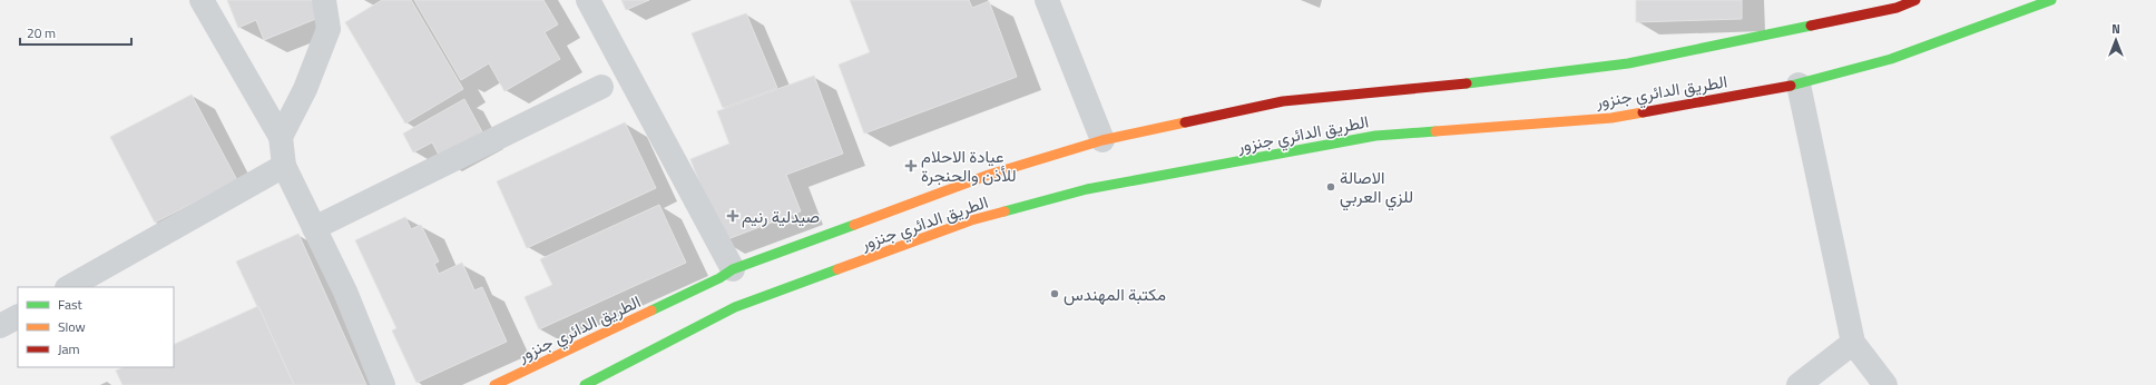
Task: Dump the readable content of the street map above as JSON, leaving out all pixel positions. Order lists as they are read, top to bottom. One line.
{"streets":{"main road":["الطريق الدائري جنزور"]},"places":{"health":["عيادة الاحلام للأذن والحنجرة","صيدلية رنيم"],"other":["الاصالة للزي العربي","مكتبة المهندس"]},"legend":["Fast","Slow","Jam"],"scale_bar":"20 m","north":"top"}
